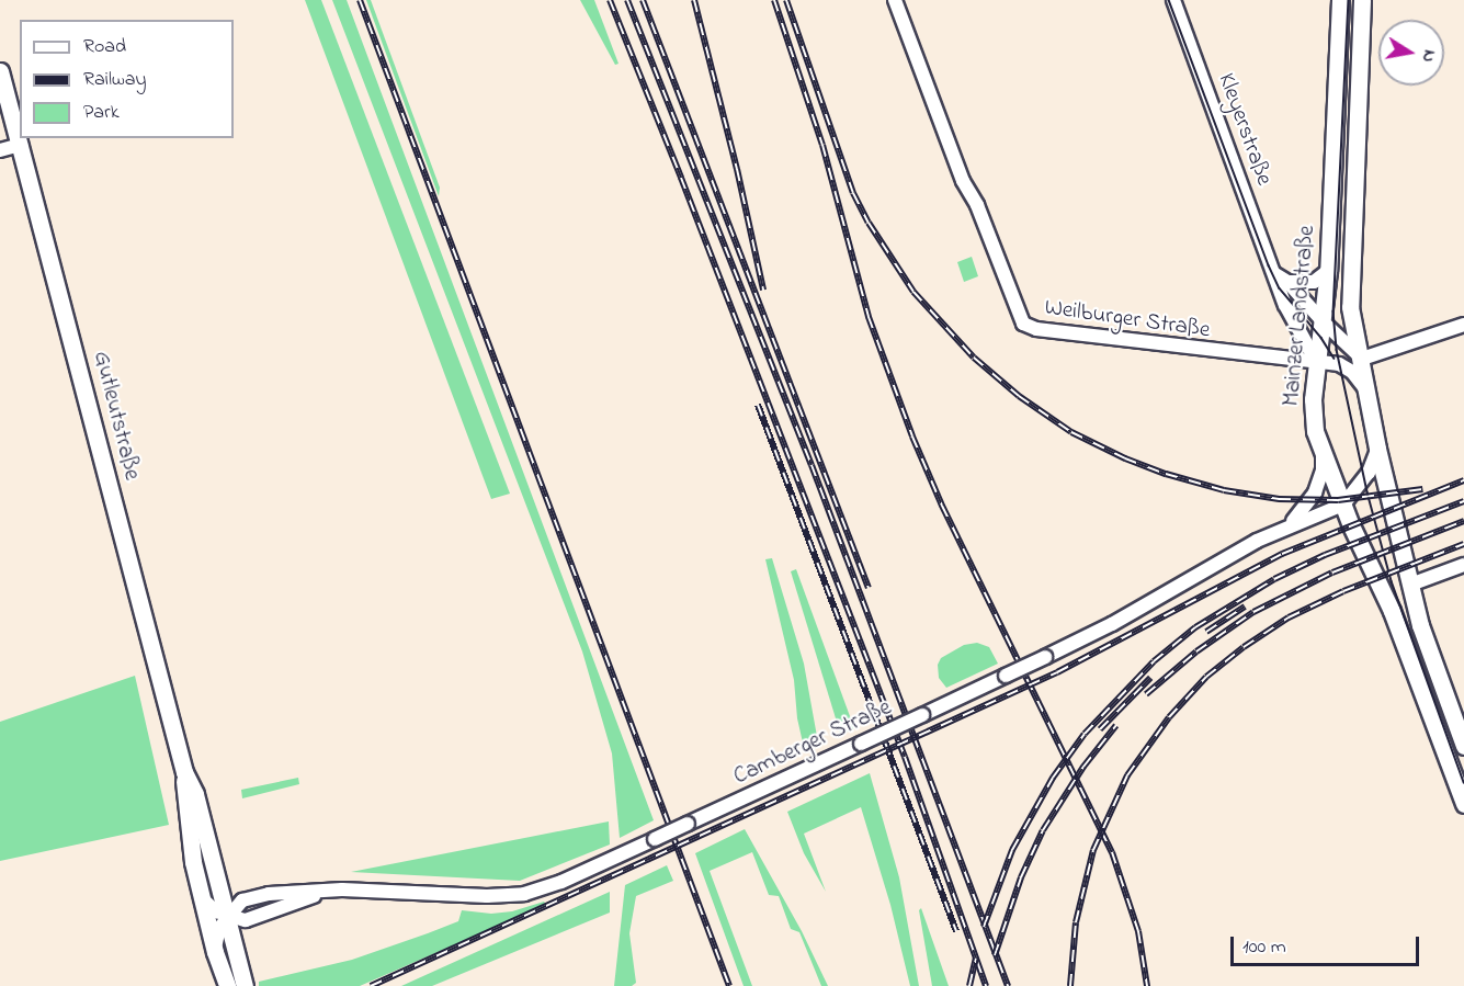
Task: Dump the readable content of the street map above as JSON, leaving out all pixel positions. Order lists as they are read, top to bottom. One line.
{"streets":{"main road":["Mainzer Landstraße","Gutleutstraße"],"street":["Kleyerstraße","Weilburger Straße","Camberger Straße"]},"crossings":[["Kleyerstraße","Mainzer Landstraße"],["Kleyerstraße","Weilburger Straße"],["Mainzer Landstraße","Weilburger Straße"],["Mainzer Landstraße","Camberger Straße"]],"legend":["Road","Railway","Park"],"scale_bar":"100 m","north":"right"}
